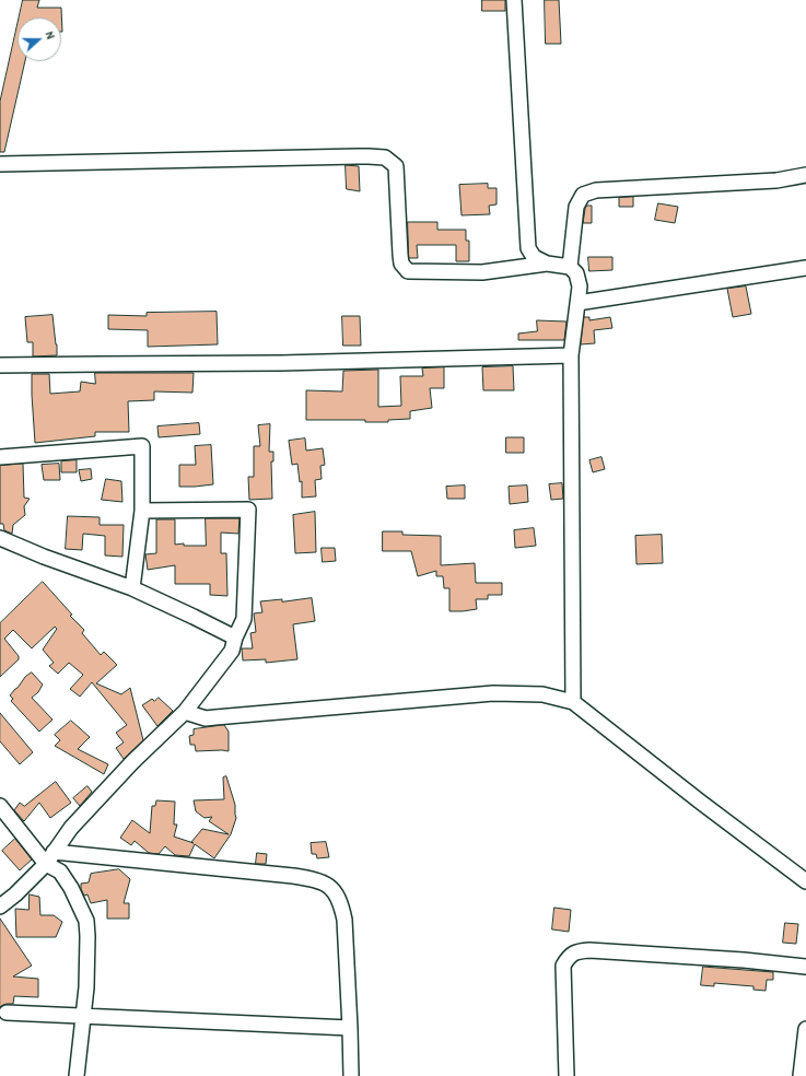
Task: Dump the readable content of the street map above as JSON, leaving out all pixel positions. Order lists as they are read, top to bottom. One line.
{"north":"right"}
